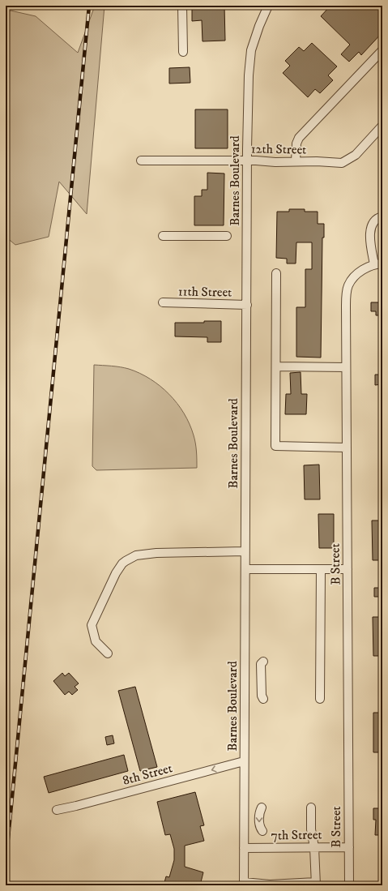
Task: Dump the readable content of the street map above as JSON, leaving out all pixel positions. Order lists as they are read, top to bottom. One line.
{"streets":{"street":["12th Street","Barnes Boulevard","11th Street","B Street","8th Street","7th Street"]},"crossings":[["12th Street","Barnes Boulevard"],["Barnes Boulevard","11th Street"],["Barnes Boulevard","8th Street"],["Barnes Boulevard","7th Street"],["B Street","7th Street"]],"one_way":["8th Street"]}
